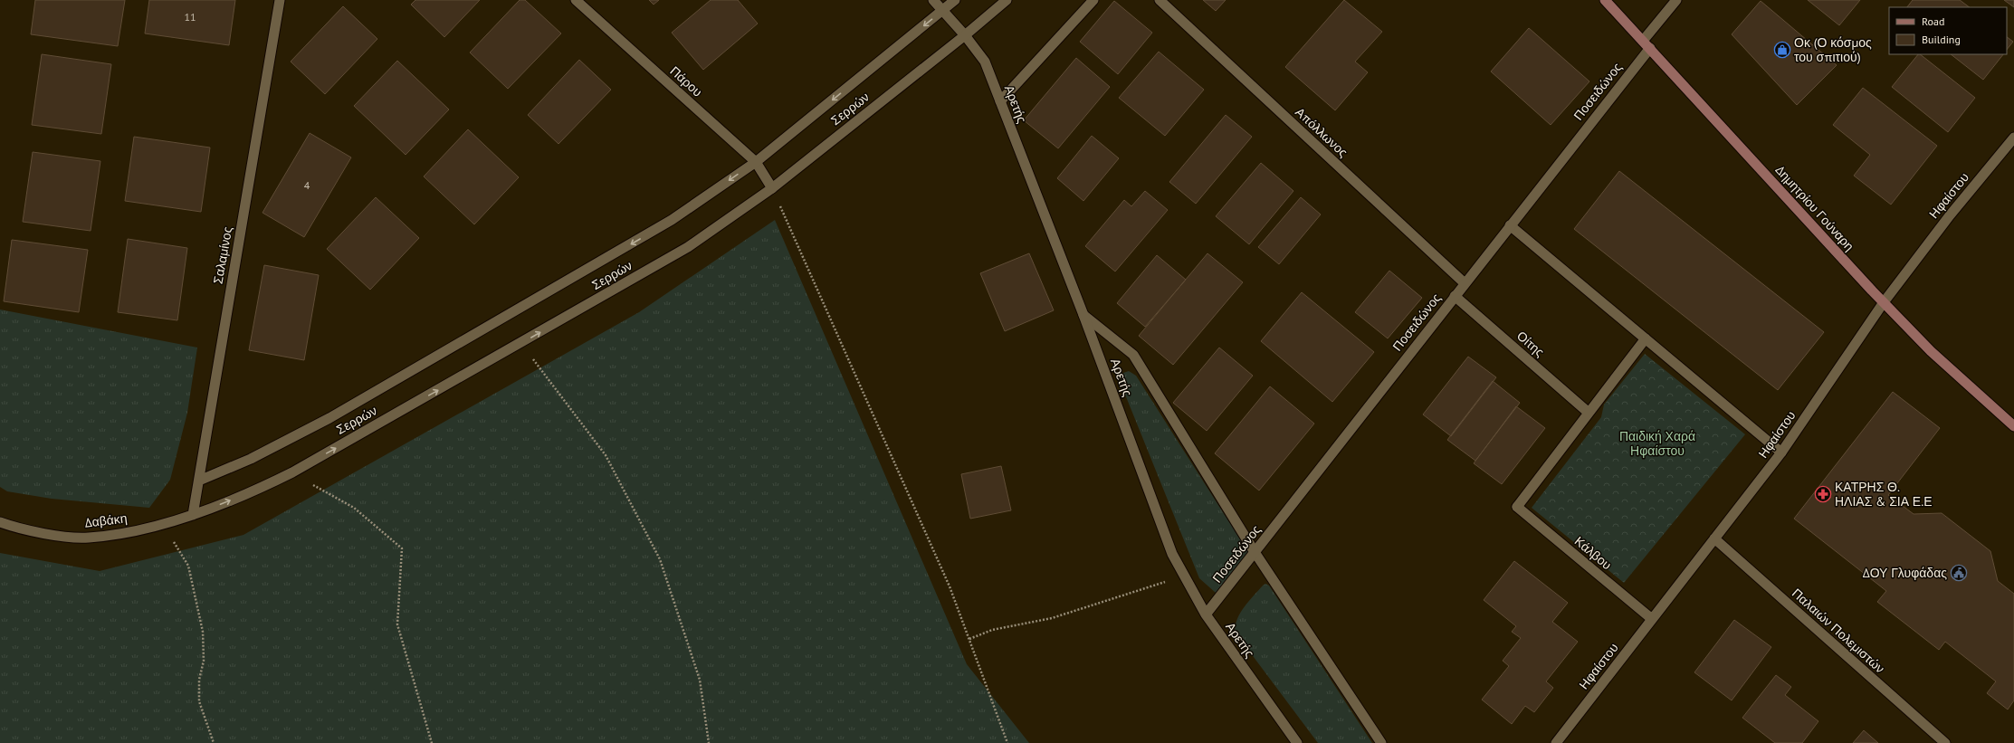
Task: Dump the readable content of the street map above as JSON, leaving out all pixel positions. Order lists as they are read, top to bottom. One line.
{"streets":{"main road":["Δημητρίου Γούναρη"],"street":["Πάρου","Ποσειδώνος","Αρετής","Σερρών","Απόλλωνος","Ηφαίστου","Σαλαμίνος","Οίτης","Δαβάκη","Κάλβου","Παλαιών Πολεμιστών"]},"crossings":[["Πάρου","Σερρών"],["Ποσειδώνος","Αρετής"],["Ποσειδώνος","Απόλλωνος"],["Ποσειδώνος","Δημητρίου Γούναρη"],["Ποσειδώνος","Οίτης"],["Αρετής","Σερρών"],["Σερρών","Σαλαμίνος"],["Σερρών","Δαβάκη"],["Ηφαίστου","Δημητρίου Γούναρη"],["Ηφαίστου","Κάλβου"],["Ηφαίστου","Παλαιών Πολεμιστών"],["Σαλαμίνος","Δαβάκη"],["Οίτης","Κάλβου"]],"parks":["Παιδική Χαρά Ηφαίστου"],"places":{"shop":["Οκ (Ο κόσμος του σπιτιού)"],"pharmacy":["ΚΑΤΡΗΣ Θ. ΗΛΙΑΣ & ΣΙΑ Ε.Ε"],"public building":["ΔΟΥ Γλυφάδας"]},"house_numbers":["11","4"],"legend":["Road","Building"]}
